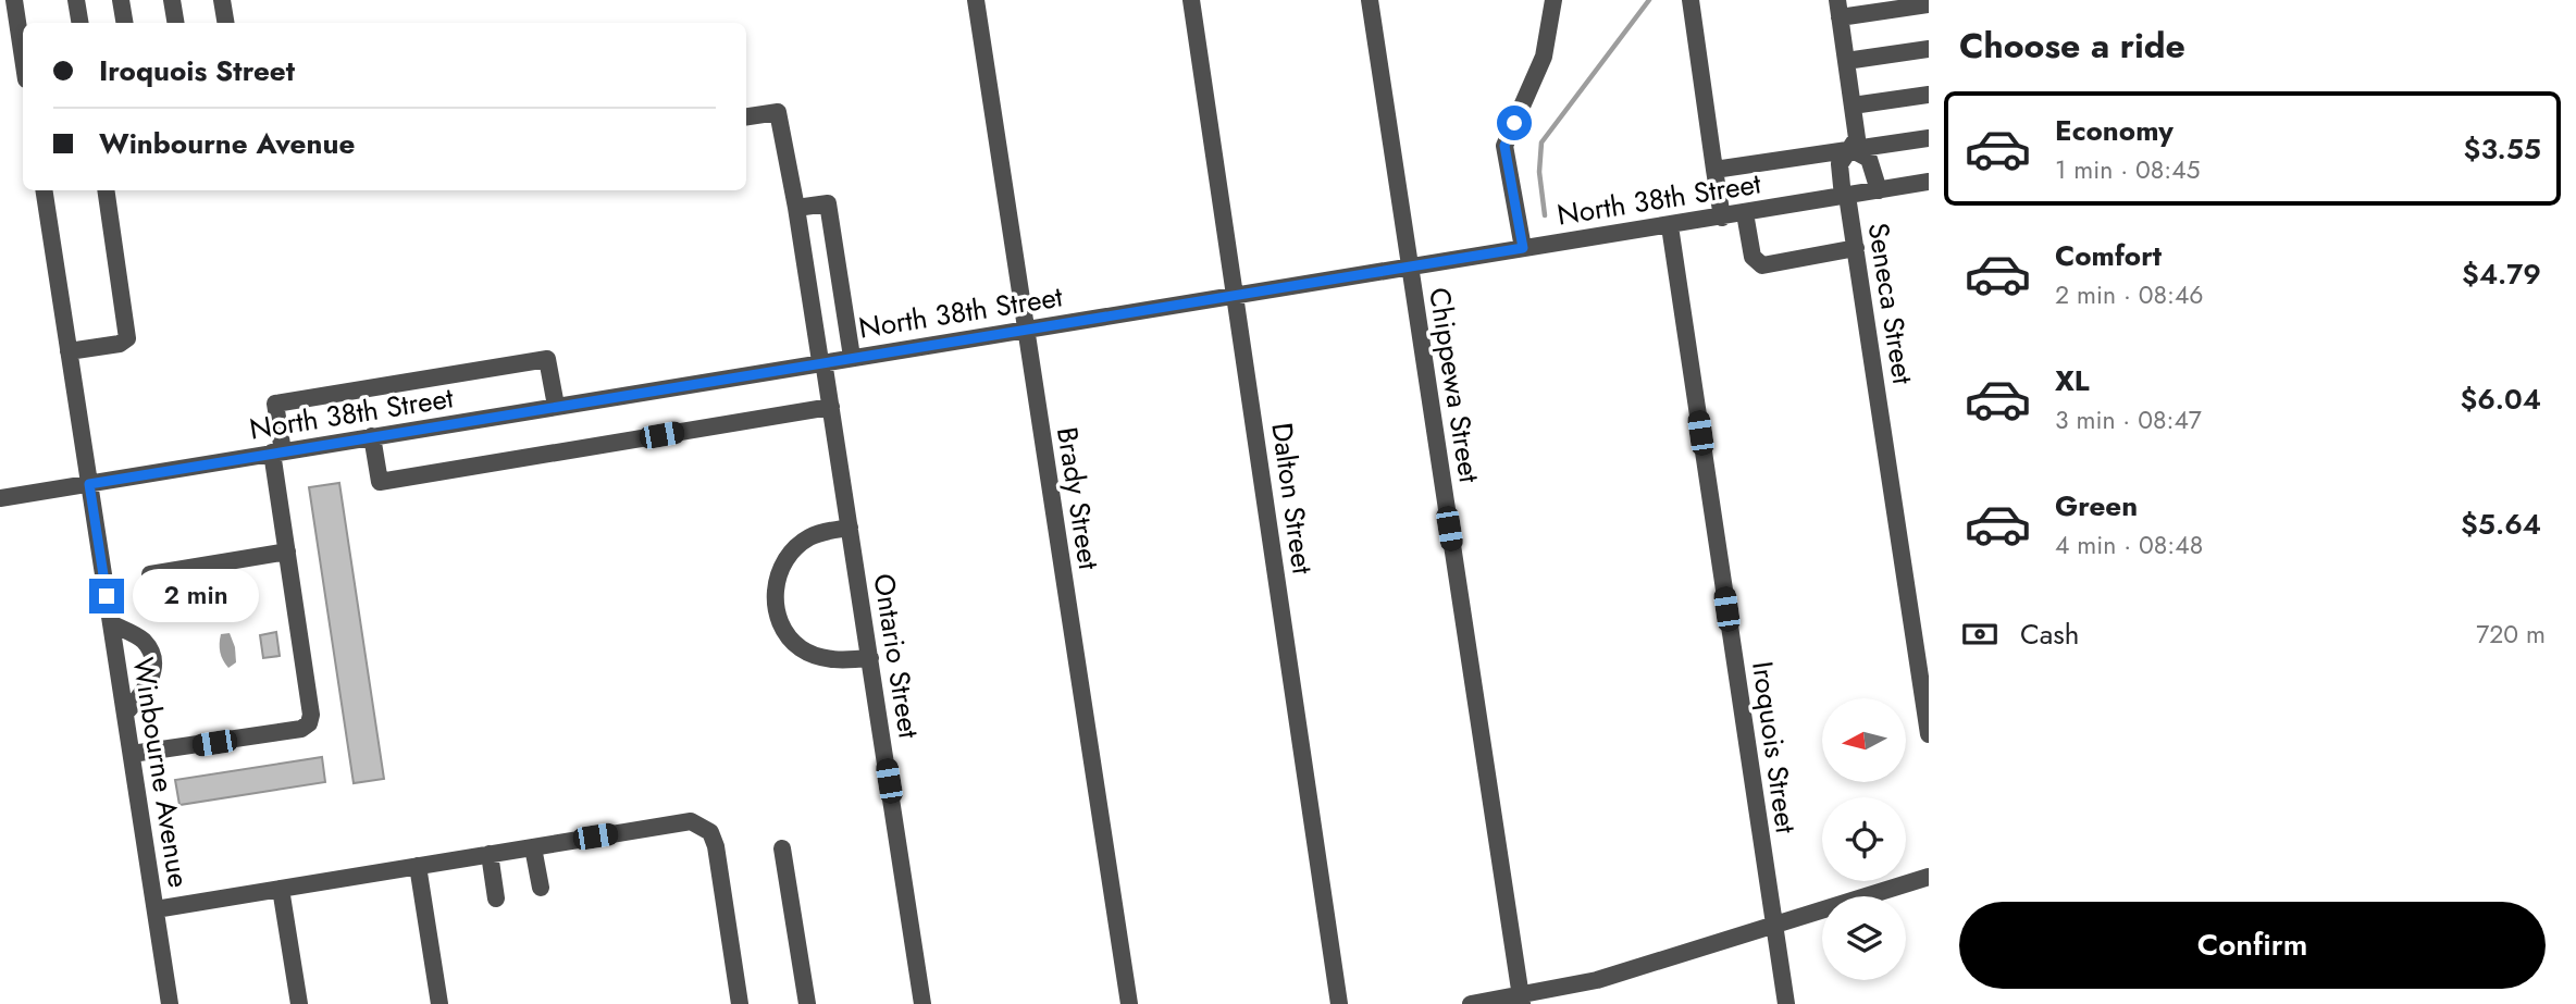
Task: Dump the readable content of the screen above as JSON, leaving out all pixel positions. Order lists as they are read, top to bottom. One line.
{"streets":{"street":["North 38th Street","Seneca Street","Chippewa Street","Brady Street","Dalton Street","Ontario Street","Iroquois Street","Winbourne Avenue"]},"crossings":[["North 38th Street","Seneca Street"],["North 38th Street","Chippewa Street"],["North 38th Street","Brady Street"],["North 38th Street","Dalton Street"],["North 38th Street","Ontario Street"],["North 38th Street","Iroquois Street"],["North 38th Street","Winbourne Avenue"]],"north":"left","page":{"heading":"Choose a ride","banner":["Iroquois Street","Winbourne Avenue"],"list":[{"name":"Economy","note":"1 min · 08:45","value":"$3.55"},{"name":"Comfort","note":"2 min · 08:46","value":"$4.79"},{"name":"XL","note":"3 min · 08:47","value":"$6.04"},{"name":"Green","note":"4 min · 08:48","value":"$5.64"}],"bubble":"2 min","pay":["Cash","720 m"],"buttons":"Confirm"}}
